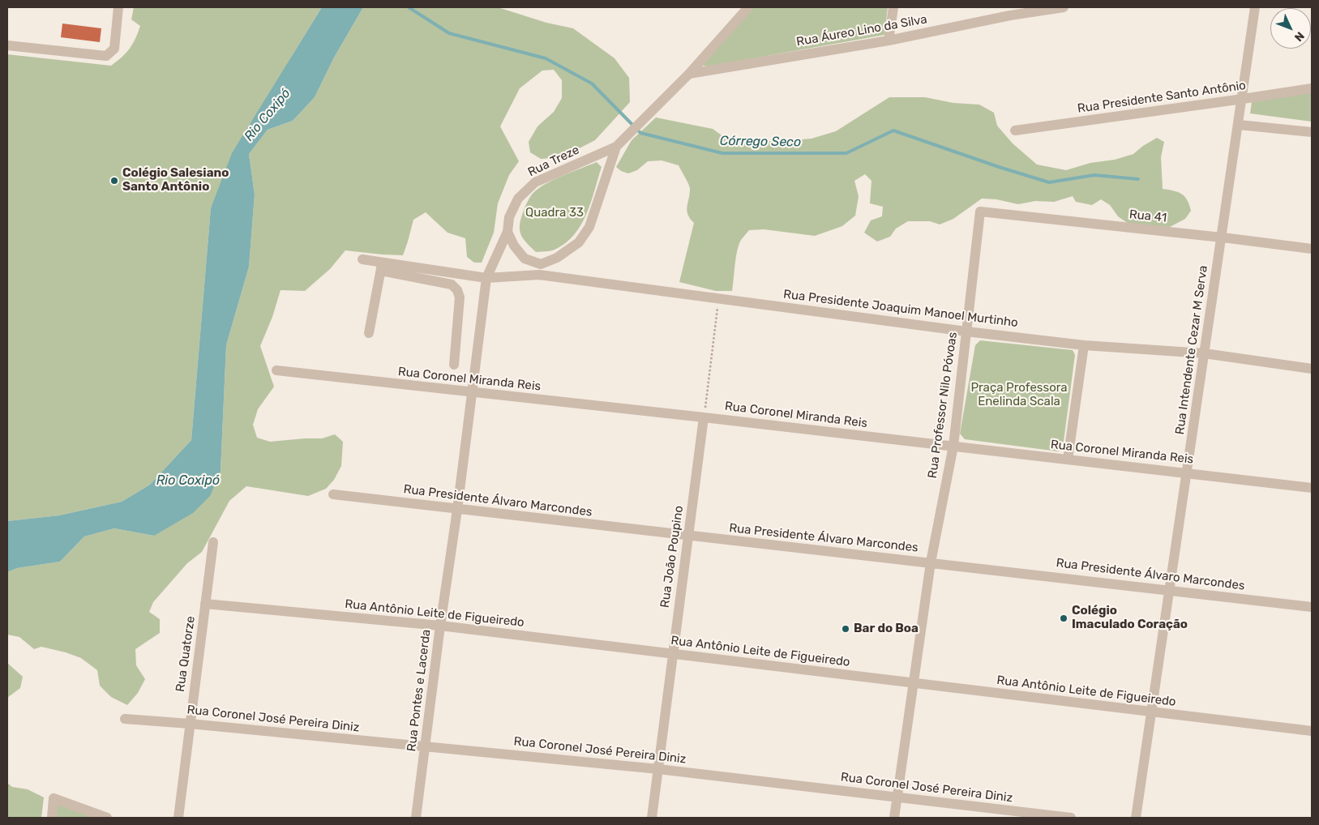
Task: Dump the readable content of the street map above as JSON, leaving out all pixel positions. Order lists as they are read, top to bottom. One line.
{"streets":{"street":["Rua Áureo Lino da Silva","Rua Presidente Santo Antônio","Rua Treze","Rua 41","Rua Presidente Joaquim Manoel Murtinho","Rua Intendente Cezar M Serva","Rua Coronel Miranda Reis","Rua Professor Nilo Póvoas","Rua Presidente Álvaro Marcondes","Rua João Poupino","Rua Antônio Leite de Figueiredo","Rua Quatorze","Rua Pontes e Lacerda","Rua Coronel José Pereira Diniz"]},"crossings":[["Rua Áureo Lino da Silva","Rua Treze"],["Rua Presidente Santo Antônio","Rua Intendente Cezar M Serva"],["Rua Treze","Rua Presidente Joaquim Manoel Murtinho"],["Rua Treze","Rua Pontes e Lacerda"],["Rua 41","Rua Intendente Cezar M Serva"],["Rua 41","Rua Professor Nilo Póvoas"],["Rua Presidente Joaquim Manoel Murtinho","Rua Intendente Cezar M Serva"],["Rua Presidente Joaquim Manoel Murtinho","Rua Professor Nilo Póvoas"],["Rua Presidente Joaquim Manoel Murtinho","Rua Pontes e Lacerda"],["Rua Intendente Cezar M Serva","Rua Coronel Miranda Reis"],["Rua Intendente Cezar M Serva","Rua Presidente Álvaro Marcondes"],["Rua Intendente Cezar M Serva","Rua Antônio Leite de Figueiredo"],["Rua Coronel Miranda Reis","Rua Professor Nilo Póvoas"],["Rua Coronel Miranda Reis","Rua João Poupino"],["Rua Coronel Miranda Reis","Rua Pontes e Lacerda"],["Rua Professor Nilo Póvoas","Rua Presidente Álvaro Marcondes"],["Rua Professor Nilo Póvoas","Rua Antônio Leite de Figueiredo"],["Rua Professor Nilo Póvoas","Rua Coronel José Pereira Diniz"],["Rua Presidente Álvaro Marcondes","Rua João Poupino"],["Rua Presidente Álvaro Marcondes","Rua Pontes e Lacerda"],["Rua João Poupino","Rua Antônio Leite de Figueiredo"],["Rua João Poupino","Rua Coronel José Pereira Diniz"],["Rua Antônio Leite de Figueiredo","Rua Quatorze"],["Rua Antônio Leite de Figueiredo","Rua Pontes e Lacerda"],["Rua Quatorze","Rua Coronel José Pereira Diniz"],["Rua Pontes e Lacerda","Rua Coronel José Pereira Diniz"]],"water":["Rio Coxipó","Córrego Seco"],"parks":["Quadra 33","Praça Professora Enelinda Scala"],"places":["Colégio Salesiano Santo Antônio","Colégio Imaculado Coração","Bar do Boa"],"north":"bottom right"}
